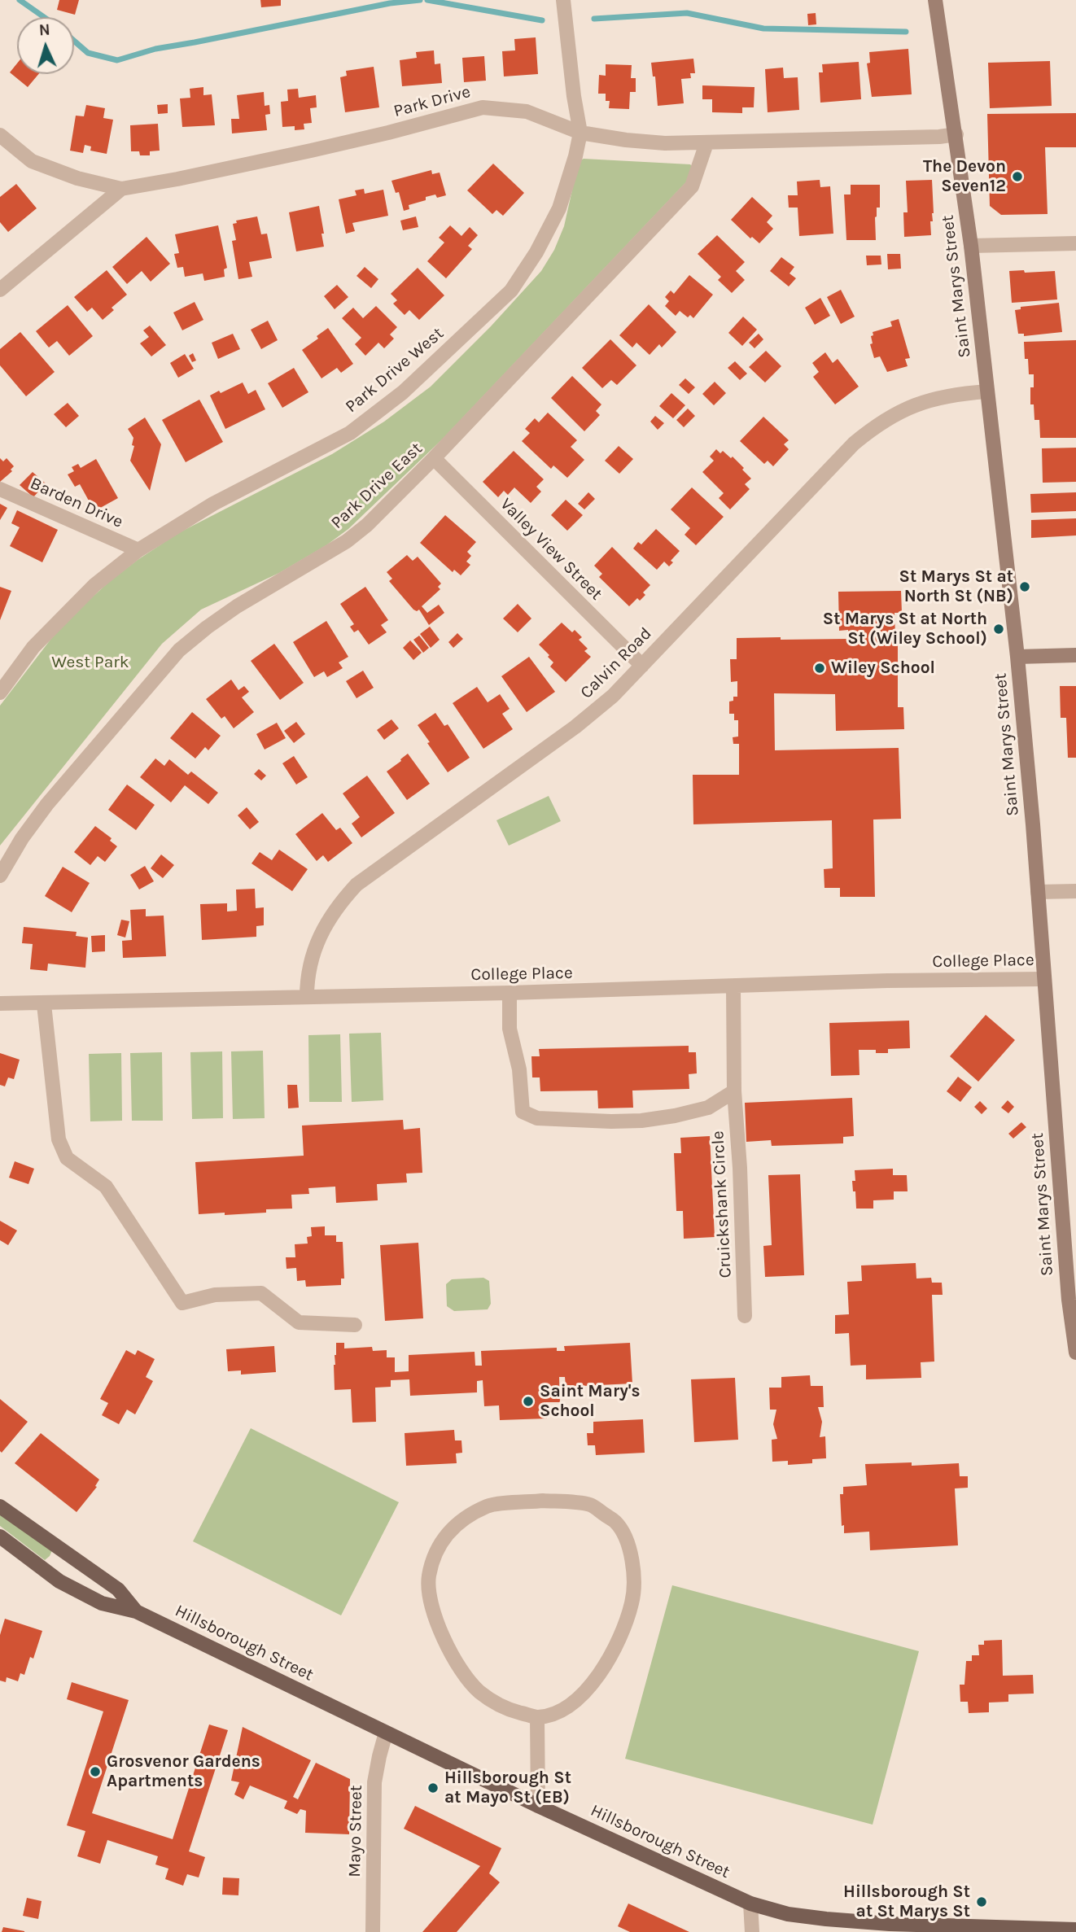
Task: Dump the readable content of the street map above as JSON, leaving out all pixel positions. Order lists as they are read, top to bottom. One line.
{"streets":{"main road":["Saint Marys Street","Hillsborough Street"],"street":["Park Drive","Park Drive West","Park Drive East","Barden Drive","Valley View Street","Calvin Road","College Place","Cruickshank Circle","Mayo Street"]},"crossings":[["Park Drive","Saint Marys Street"],["Park Drive","Park Drive West"],["Park Drive","Park Drive East"],["Saint Marys Street","Calvin Road"],["Saint Marys Street","College Place"],["Park Drive West","Barden Drive"],["Park Drive East","Valley View Street"],["Valley View Street","Calvin Road"],["Calvin Road","College Place"],["College Place","Cruickshank Circle"],["Hillsborough Street","Mayo Street"]],"parks":["West Park"],"places":["The Devon Seven12","St Marys St at North St (NB)","St Marys St at North St (Wiley School)","Wiley School","Saint Mary's School","Grosvenor Gardens Apartments","Hillsborough St at Mayo St (EB)","Hillsborough St at St Marys St"],"north":"top"}
